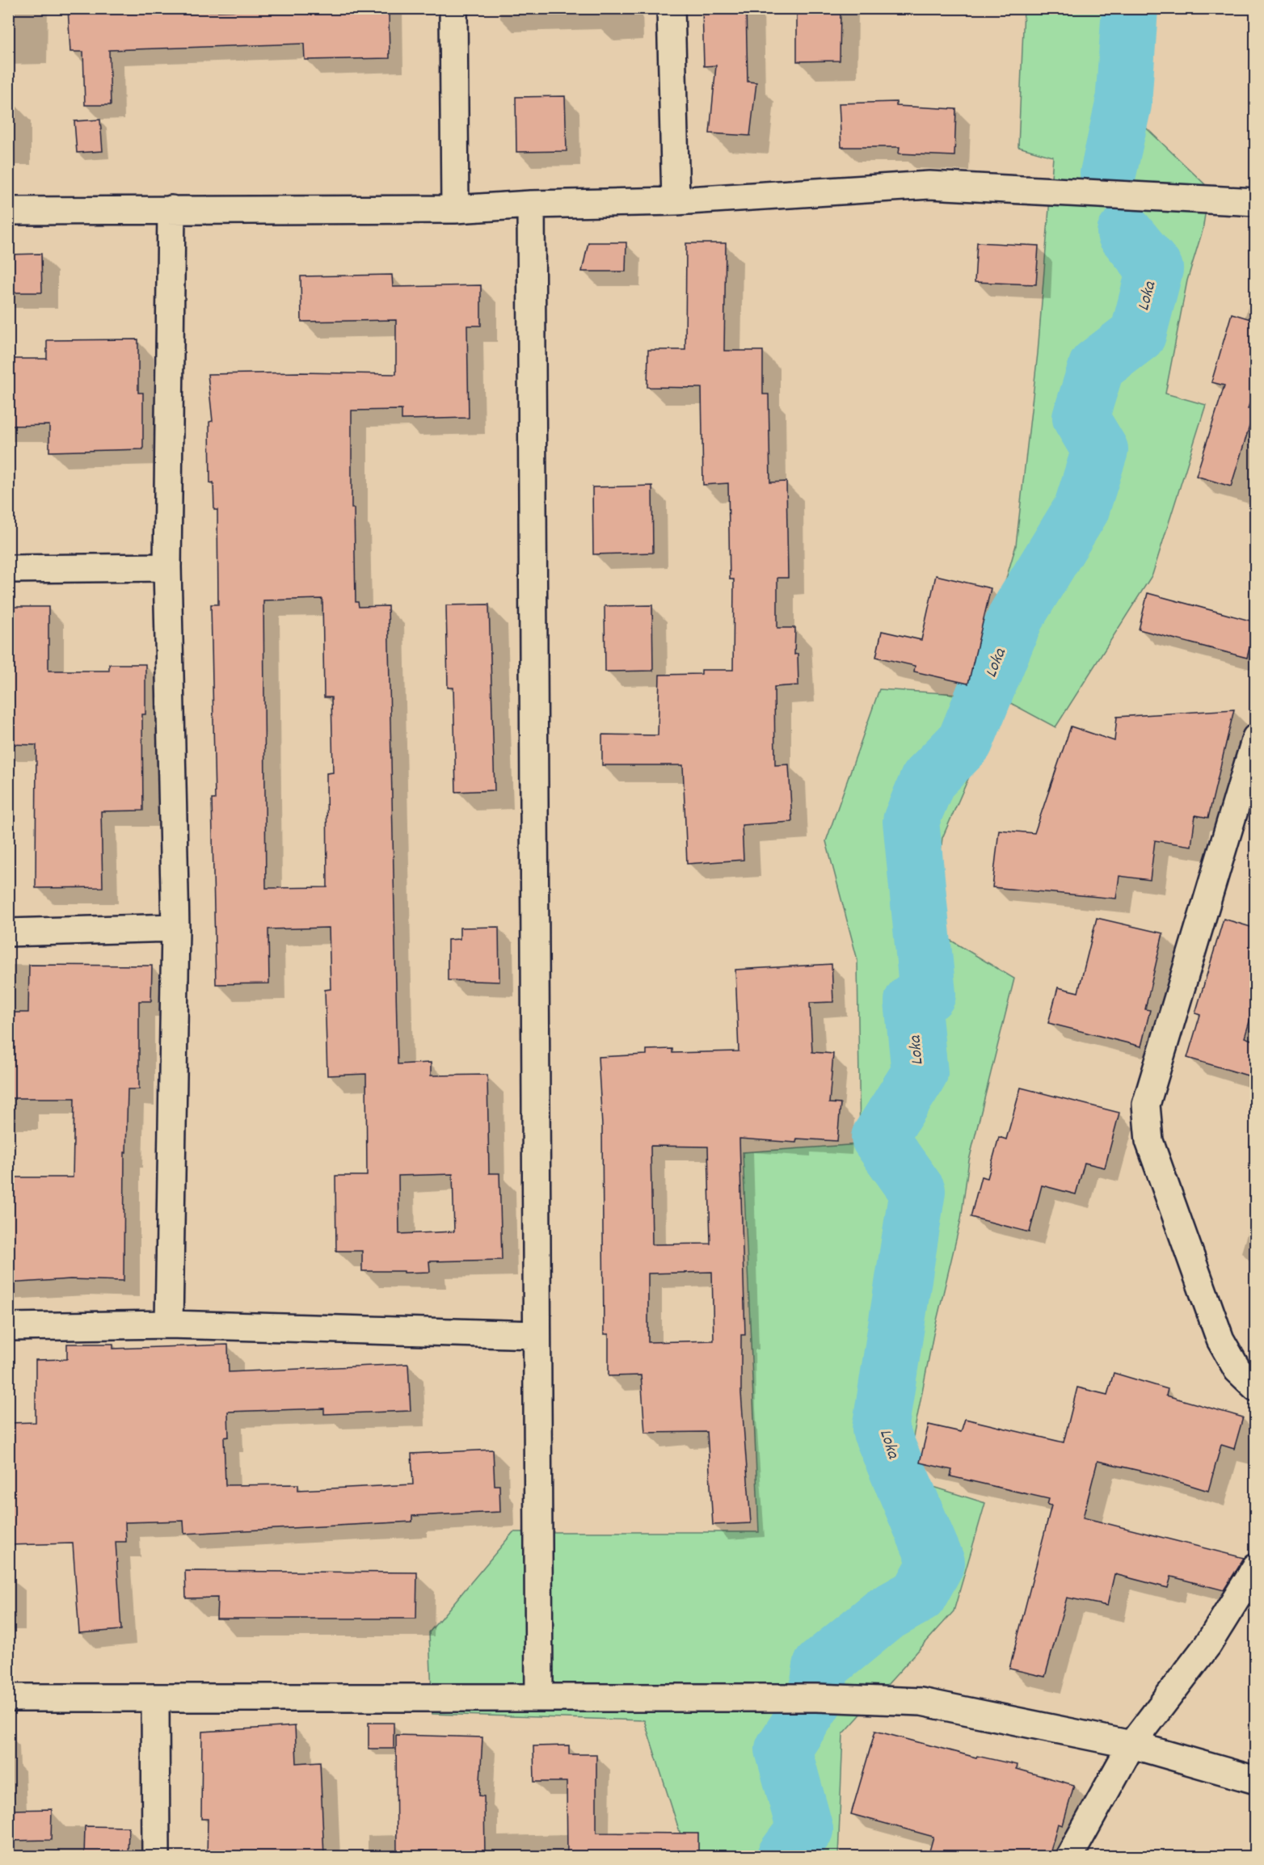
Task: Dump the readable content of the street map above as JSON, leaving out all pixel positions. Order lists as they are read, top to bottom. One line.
{"water":["Loka"]}
